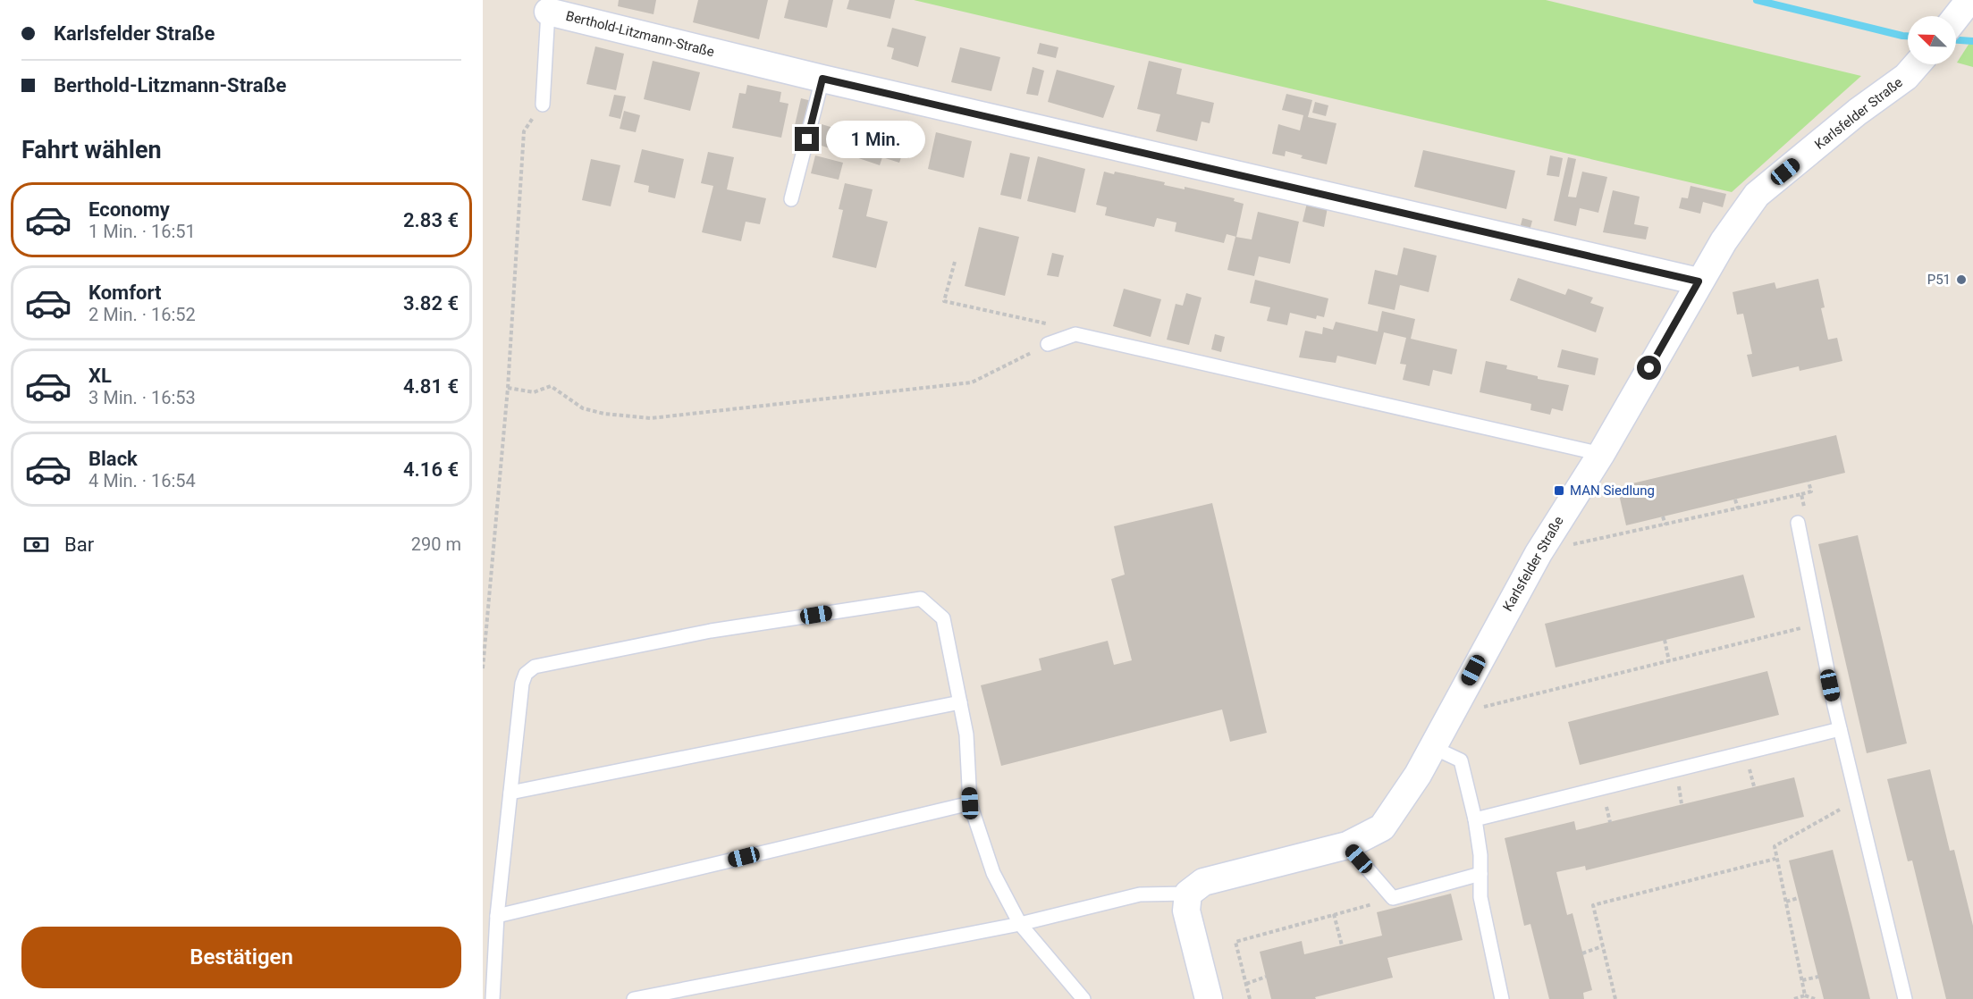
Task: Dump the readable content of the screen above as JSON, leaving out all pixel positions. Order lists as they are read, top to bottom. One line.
{"streets":{"street":["Berthold-Litzmann-Straße","Karlsfelder Straße"]},"crossings":[["Berthold-Litzmann-Straße","Karlsfelder Straße"]],"places":{"other":["P51"],"transit":["MAN Siedlung"]},"north":"top left","page":{"banner":["Karlsfelder Straße","Berthold-Litzmann-Straße"],"heading":"Fahrt wählen","bubble":"1 Min.","list":[{"name":"Economy","note":"1 Min. · 16:51","value":"2.83 €"},{"name":"Komfort","note":"2 Min. · 16:52","value":"3.82 €"},{"name":"XL","note":"3 Min. · 16:53","value":"4.81 €"},{"name":"Black","note":"4 Min. · 16:54","value":"4.16 €"}],"pay":["Bar","290 m"],"buttons":"Bestätigen"}}
